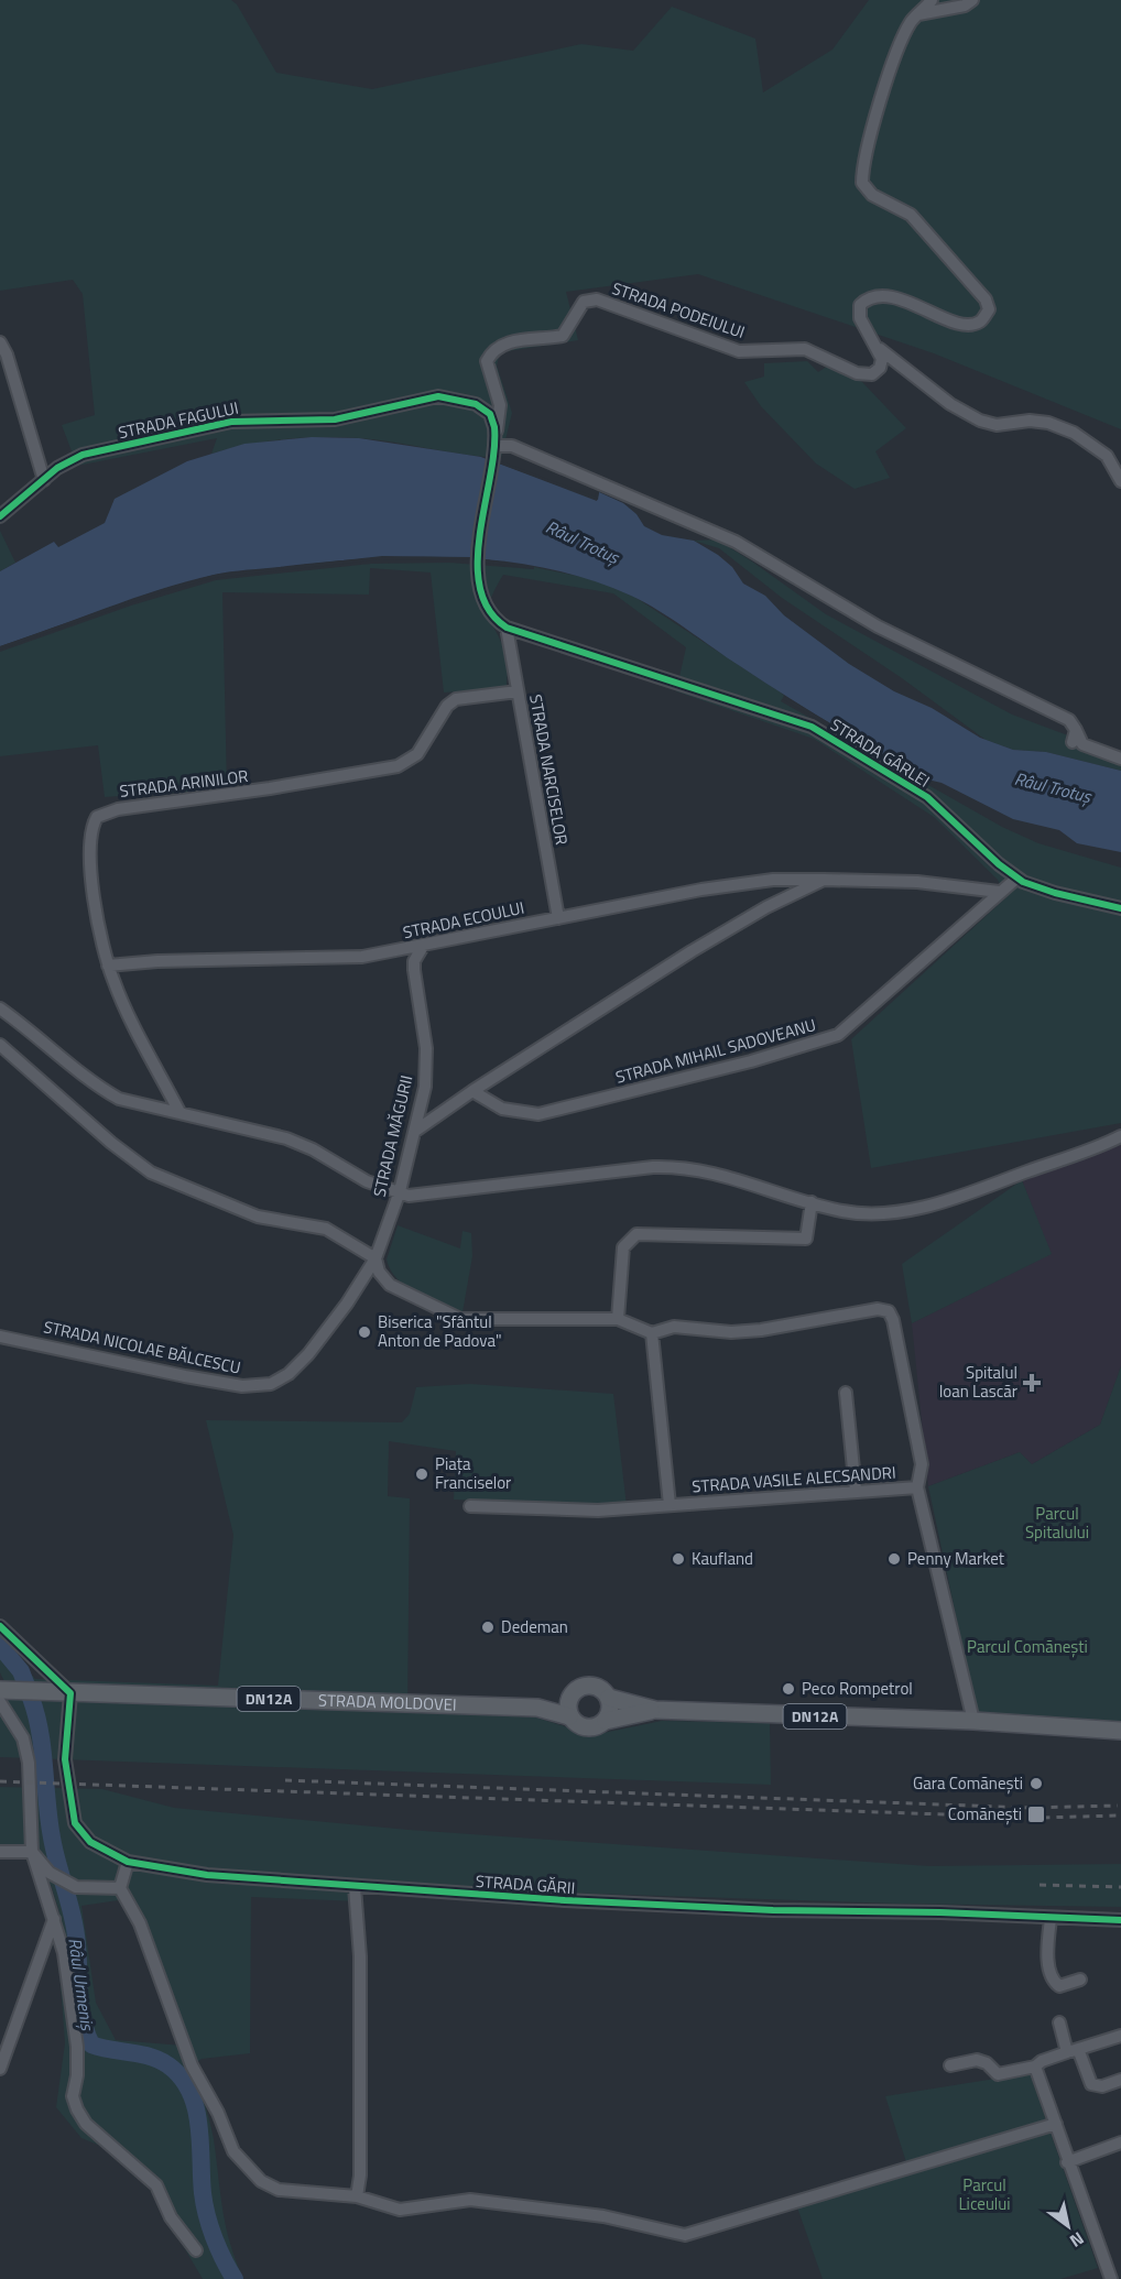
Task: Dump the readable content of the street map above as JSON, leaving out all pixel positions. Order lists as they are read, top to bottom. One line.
{"streets":{"main road":["DN12A","STRADA MOLDOVEI"],"street":["STRADA PODEIULUI","STRADA FAGULUI","STRADA GÂRLEI","STRADA NARCISELOR","STRADA ARINILOR","STRADA ECOULUI","STRADA MIHAIL SADOVEANU","STRADA MĂGURII","STRADA NICOLAE BĂLCESCU","STRADA VASILE ALECSANDRI","STRADA GĂRII"]},"crossings":[["STRADA PODEIULUI","STRADA FAGULUI"],["STRADA GÂRLEI","STRADA NARCISELOR"],["STRADA GÂRLEI","STRADA MIHAIL SADOVEANU"],["STRADA NARCISELOR","STRADA ARINILOR"],["STRADA NARCISELOR","STRADA ECOULUI"],["STRADA ARINILOR","STRADA ECOULUI"],["STRADA ECOULUI","STRADA MĂGURII"],["STRADA MĂGURII","STRADA NICOLAE BĂLCESCU"],["STRADA VASILE ALECSANDRI","DN12A"],["STRADA MOLDOVEI","STRADA GĂRII"]],"water":["Râul Trotuș","Râul Urmeniș"],"parks":["Parcul Spitalului","Parcul Comănești","Parcul Liceului"],"places":{"other":["Biserica \"Sfântul Anton de Padova\"","Piața Franciselor","Kaufland","Penny Market","Dedeman","Peco Rompetrol","Gara Comănești"],"health":["Spitalul Ioan Lascăr"],"transit":["Comănești"]},"north":"bottom right"}
